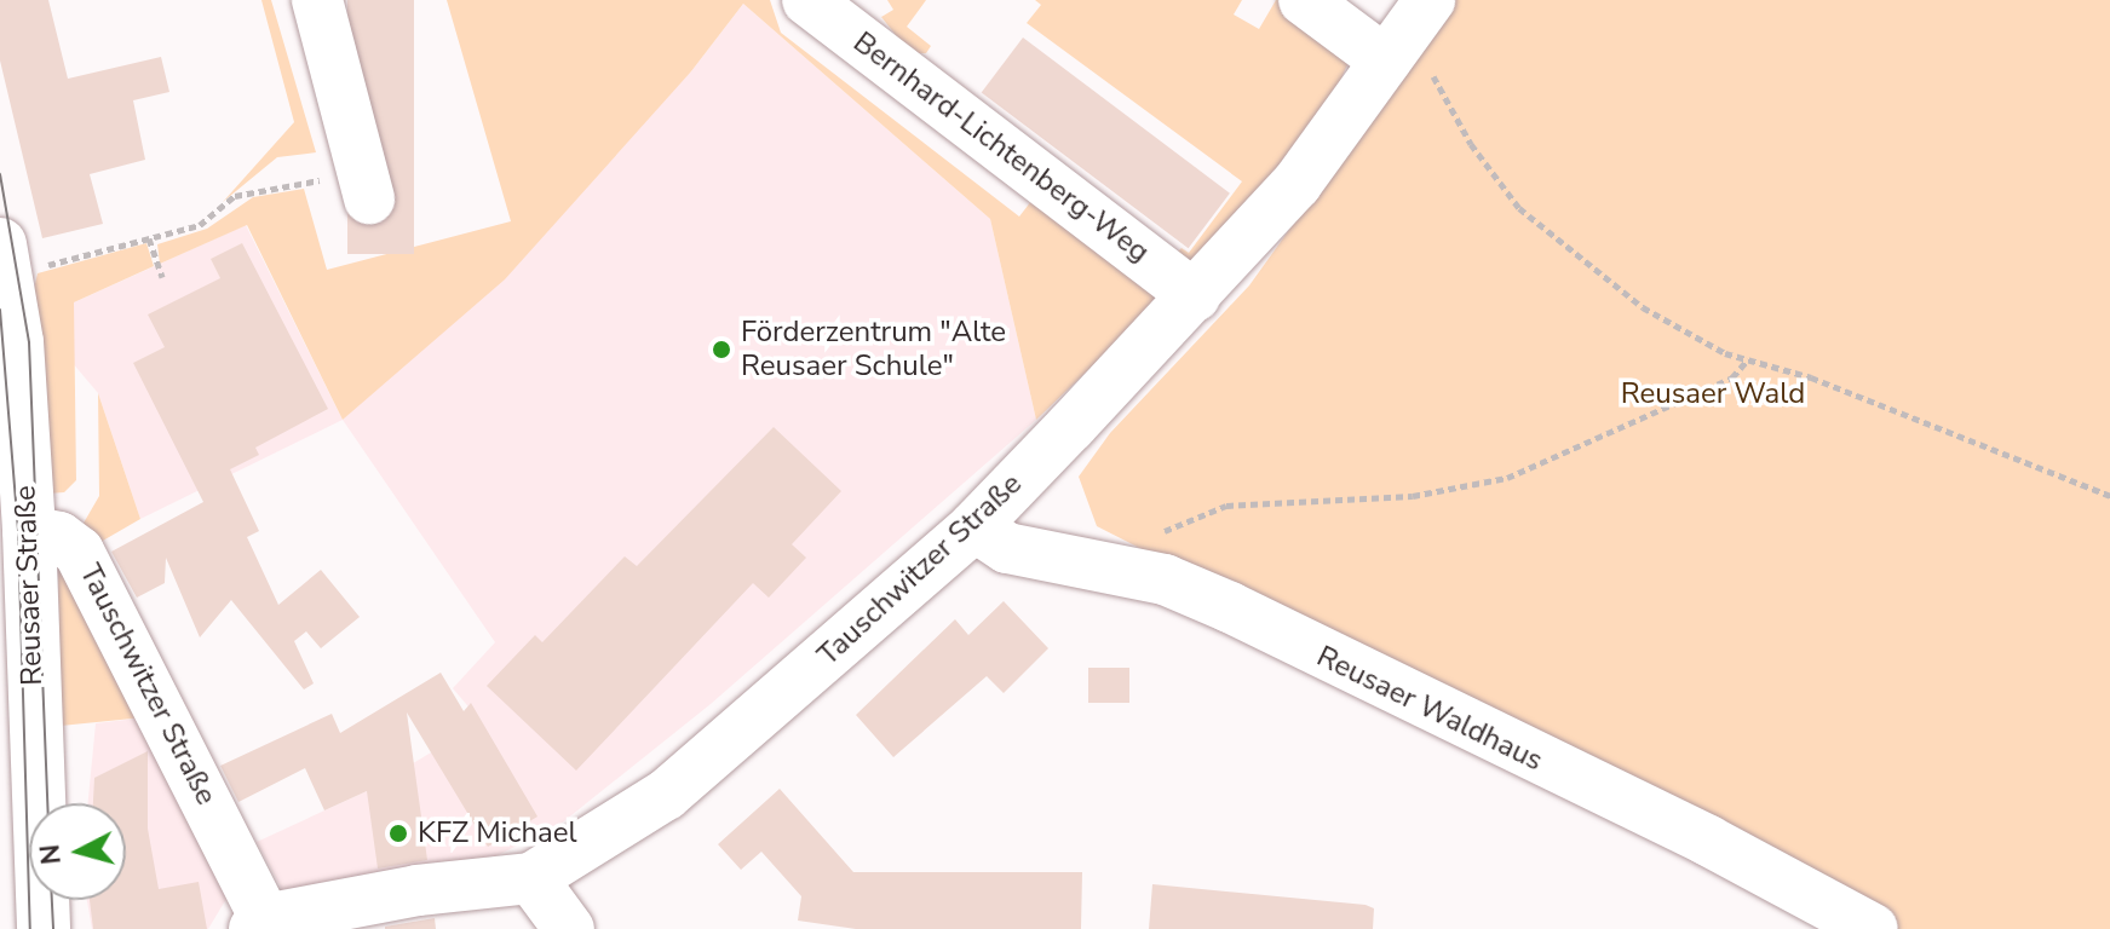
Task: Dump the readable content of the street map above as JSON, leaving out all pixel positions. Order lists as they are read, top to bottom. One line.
{"streets":{"street":["Bernhard-Lichtenberg-Weg","Tauschwitzer Straße","Reusaer Straße","Reusaer Waldhaus"]},"crossings":[["Bernhard-Lichtenberg-Weg","Tauschwitzer Straße"],["Tauschwitzer Straße","Reusaer Straße"],["Tauschwitzer Straße","Reusaer Waldhaus"]],"parks":["Reusaer Wald"],"places":["Förderzentrum \"Alte Reusaer Schule\"","KFZ Michael"],"north":"left"}
